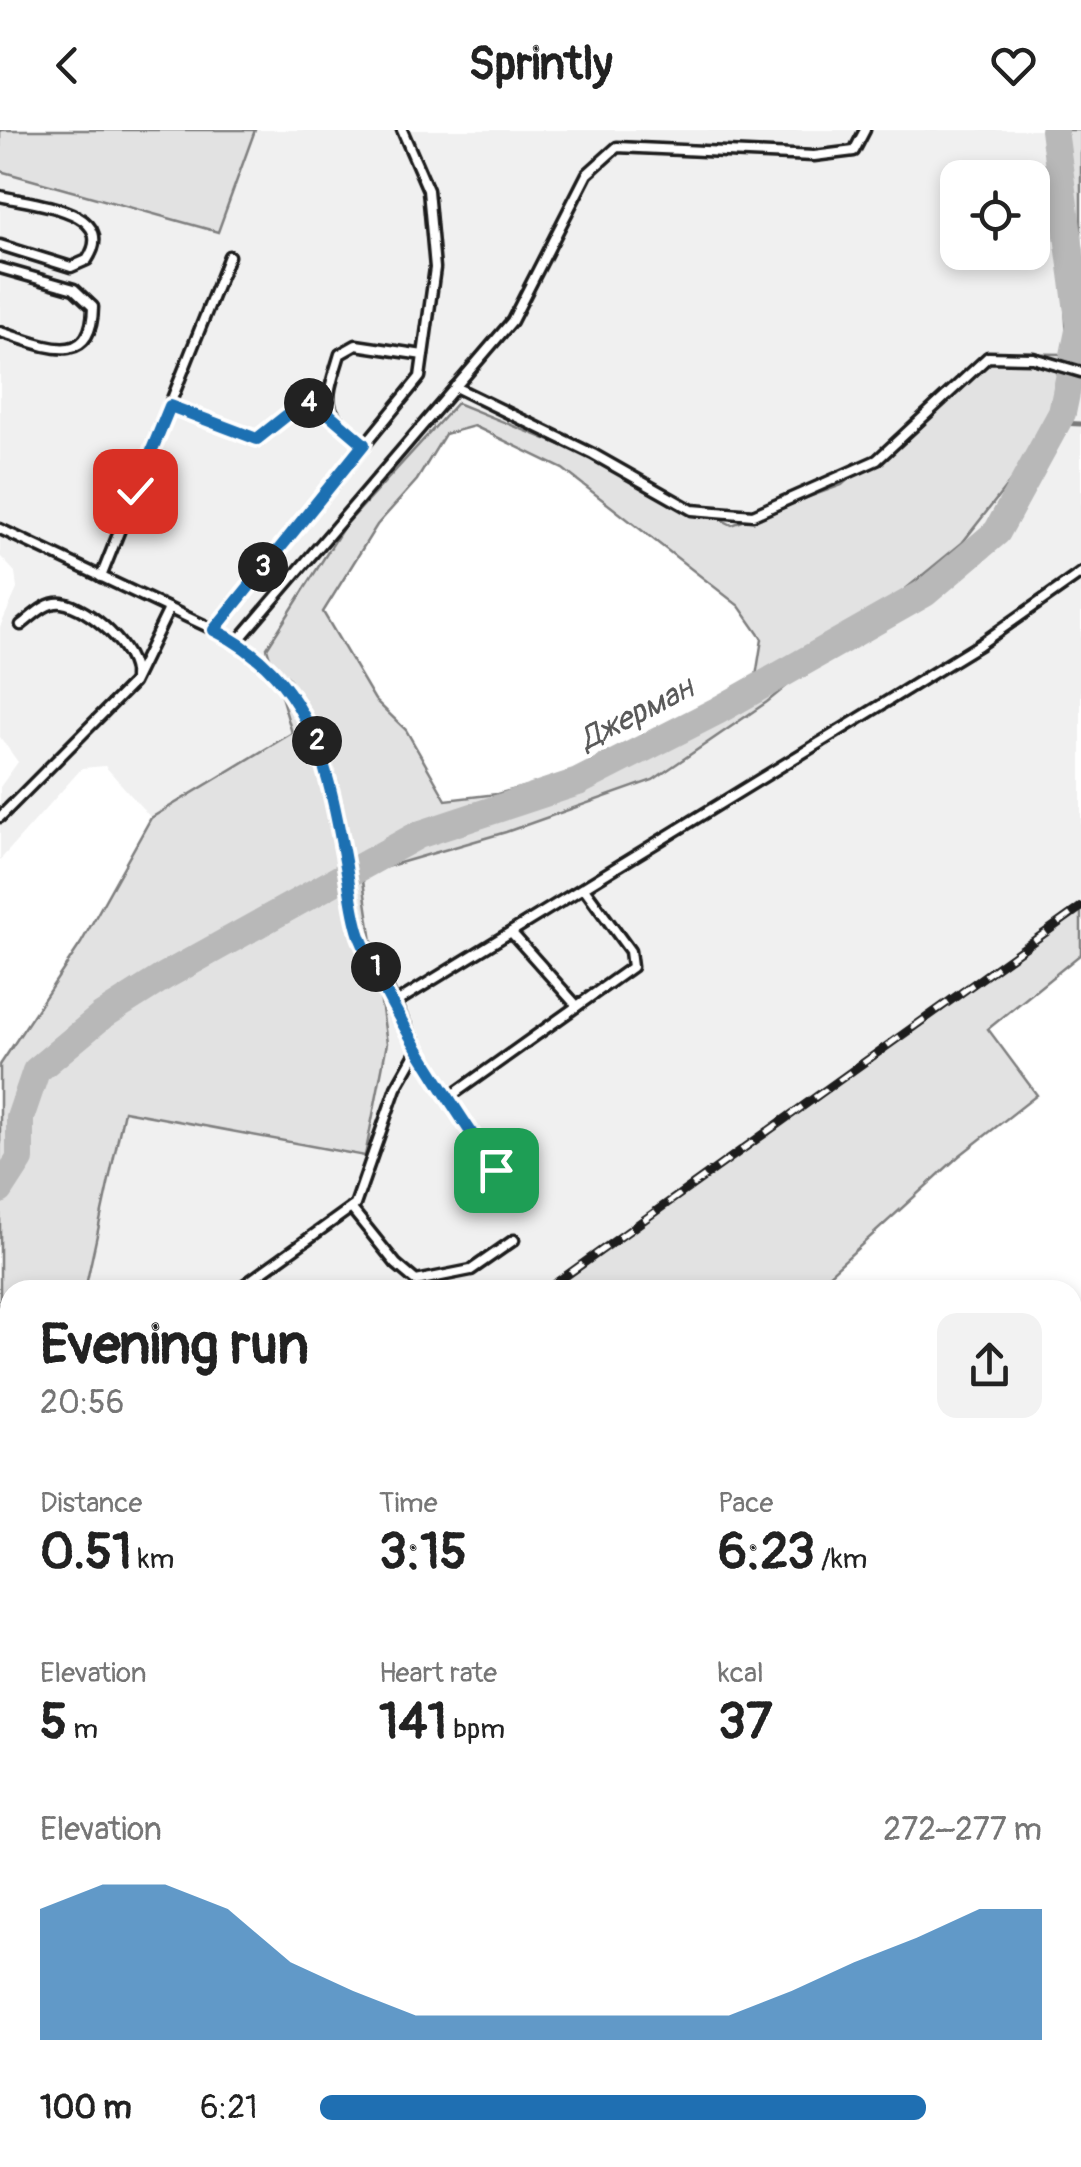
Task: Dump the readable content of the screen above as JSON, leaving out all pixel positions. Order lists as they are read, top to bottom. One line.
{"water":["Джерман"],"page":{"header":"Sprintly","pins":["4","3","2","1"],"heading":["Evening run","20:56"],"stats":[["Distance","0.51 km"],["Time","3:15"],["Pace","6:23 /km"],["Elevation","5 m"],["Heart rate","141 bpm"],["kcal","37"]],"chart":["Elevation","272–277 m"],"list":[{"name":"100 m","note":"6:21"}]}}
